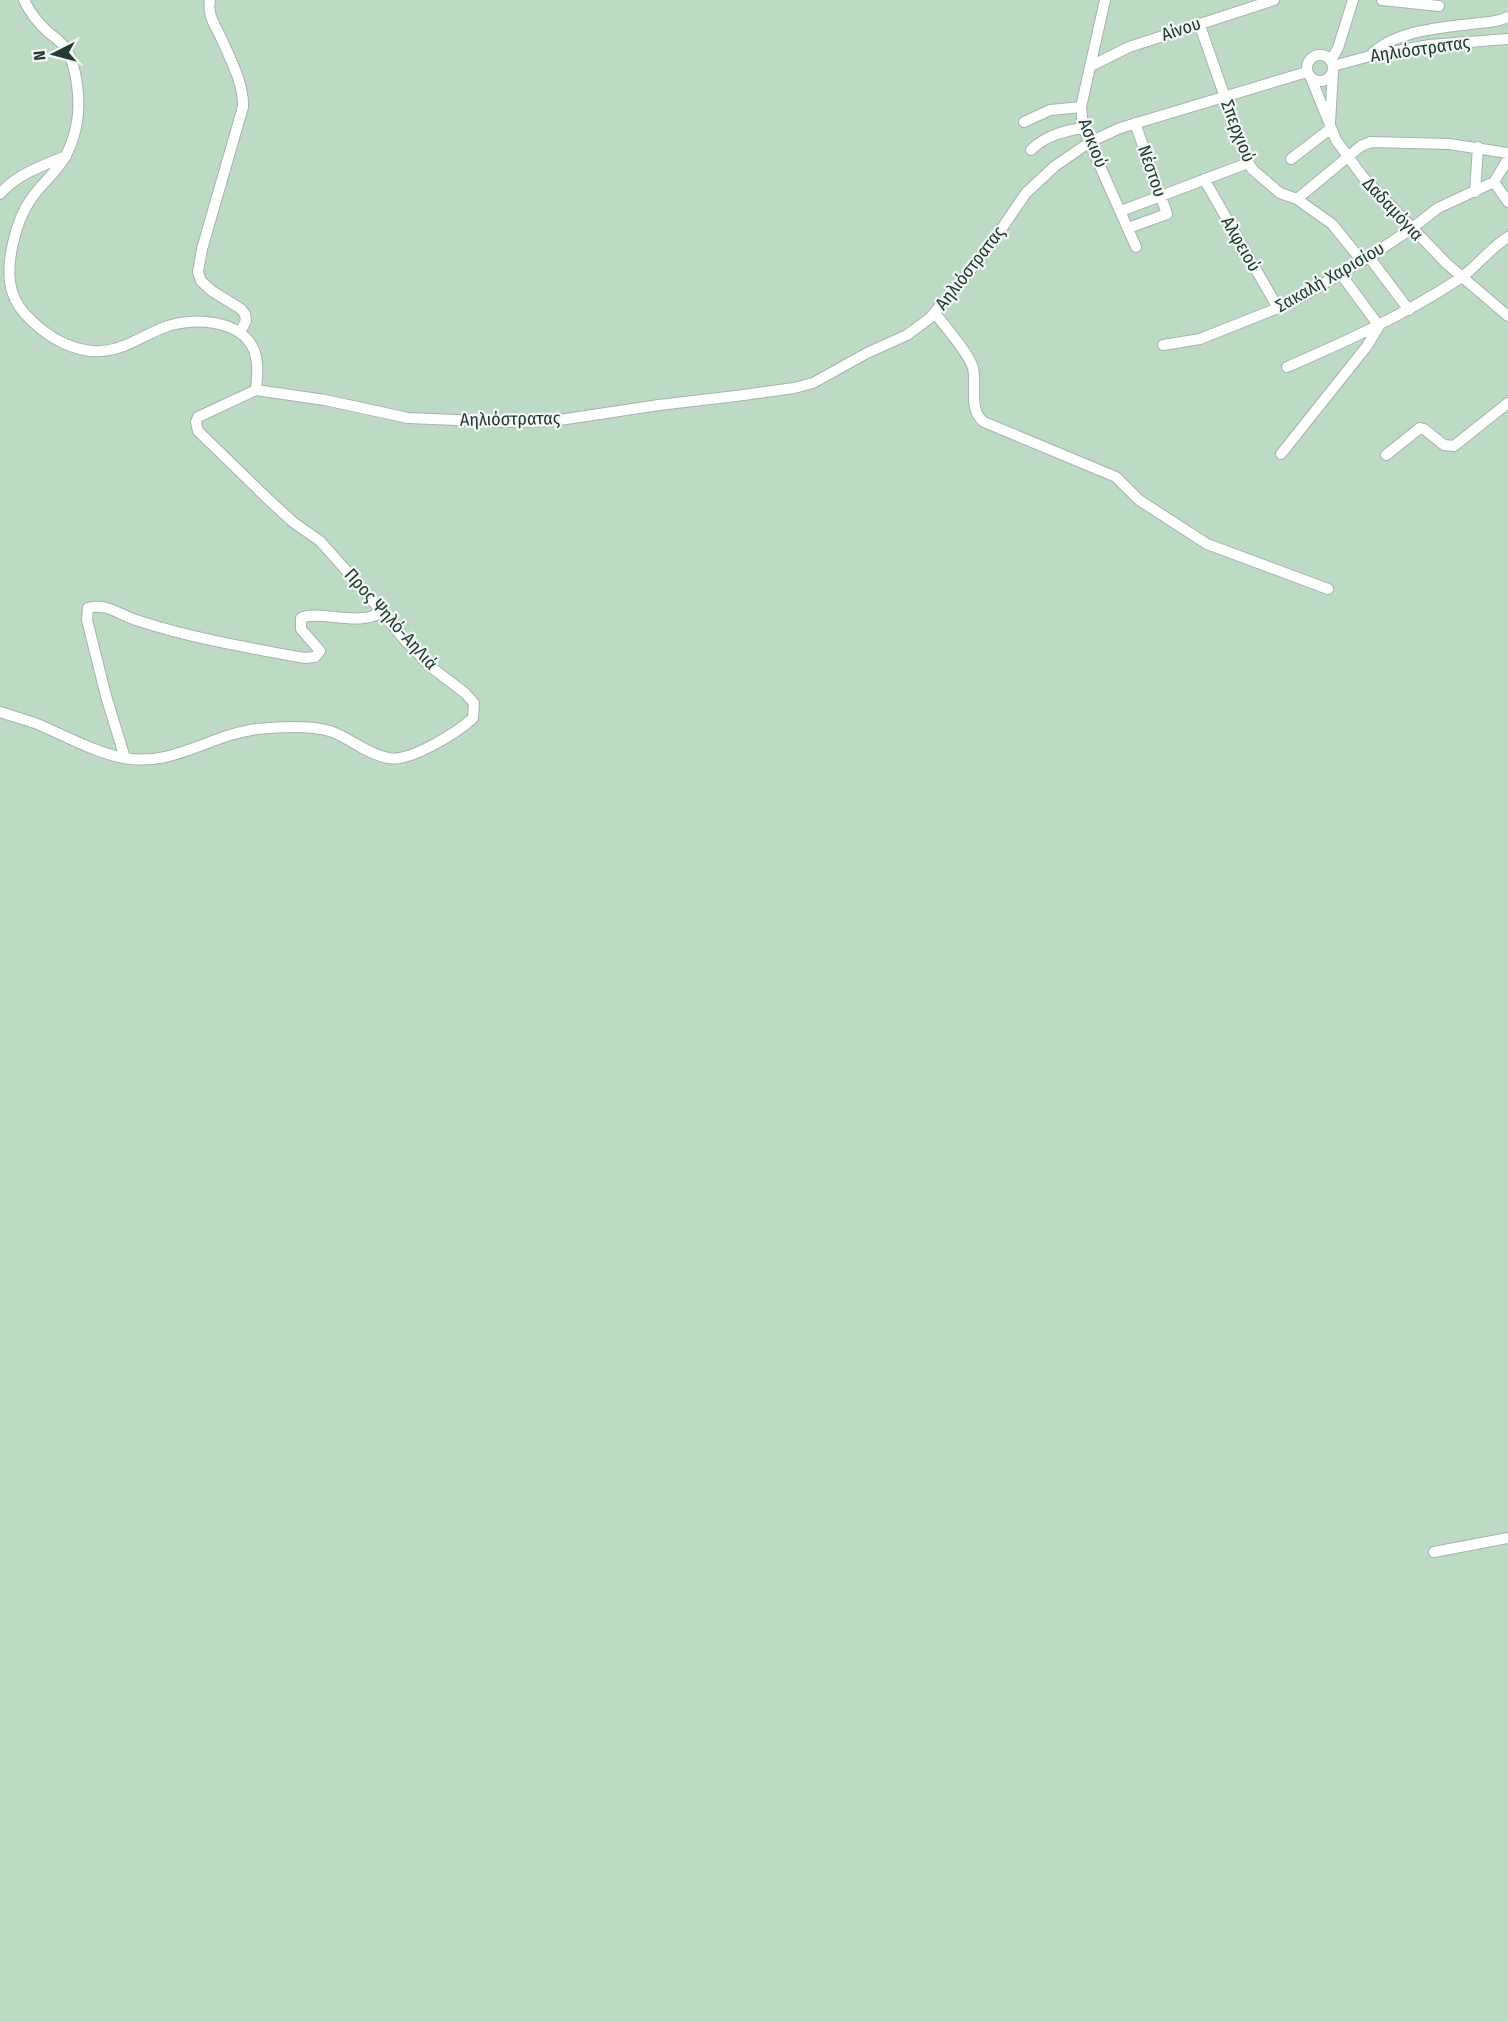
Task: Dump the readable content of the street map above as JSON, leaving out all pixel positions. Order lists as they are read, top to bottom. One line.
{"streets":{"street":["Αίνου","Αηλιόστρατας","Σπερχιού","Ασκιού","Νέστου","Δαδαμόγια","Αλφειού","Σακαλή Χαρισίου","Προς Ψηλό-ΑηΛιά"]},"crossings":[["Αίνου","Σπερχιού"],["Αίνου","Ασκιού"],["Αηλιόστρατας","Σπερχιού"],["Αηλιόστρατας","Ασκιού"],["Αηλιόστρατας","Νέστου"],["Αηλιόστρατας","Δαδαμόγια"],["Αηλιόστρατας","Προς Ψηλό-ΑηΛιά"],["Σπερχιού","Σακαλή Χαρισίου"],["Ασκιού","Νέστου"],["Δαδαμόγια","Σακαλή Χαρισίου"],["Αλφειού","Σακαλή Χαρισίου"]],"north":"left"}
